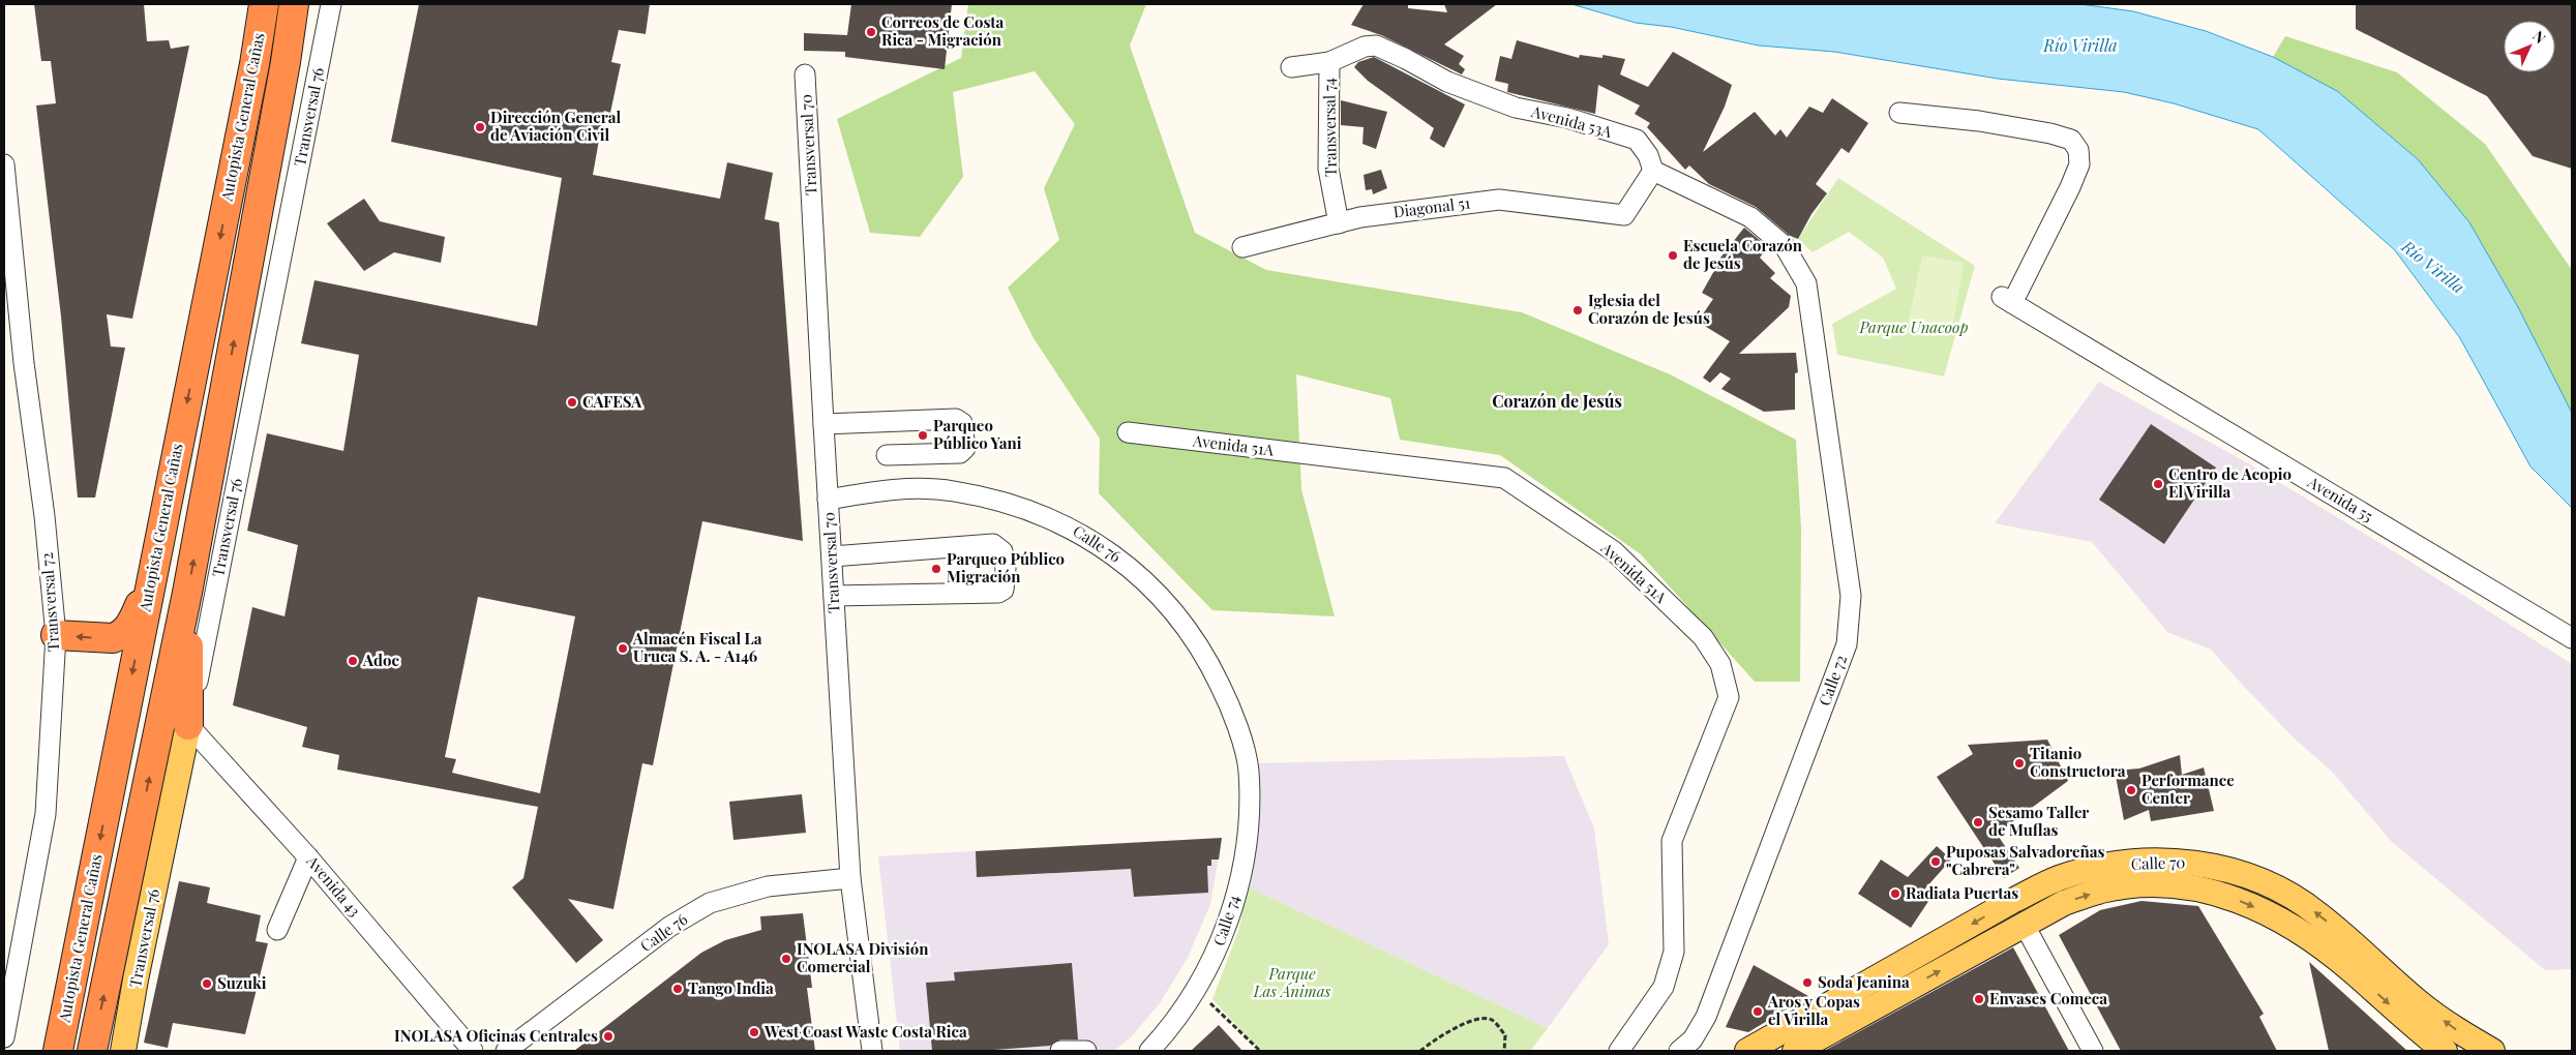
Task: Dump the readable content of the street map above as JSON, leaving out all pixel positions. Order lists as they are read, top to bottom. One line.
{"streets":{"highway":["Autopista General Cañas"],"main road":["Transversal 76","Calle 70"],"street":["Avenida 53A","Transversal 74","Transversal 70","Diagonal 51","Avenida 51A","Avenida 55","Calle 76","Transversal 72","Calle 72","Avenida 43","Calle 74"]},"crossings":[["Transversal 76","Avenida 43"],["Avenida 53A","Transversal 74"],["Avenida 53A","Diagonal 51"],["Avenida 53A","Calle 72"],["Transversal 74","Diagonal 51"],["Transversal 70","Calle 76"],["Diagonal 51","Calle 72"],["Calle 76","Calle 74"]],"districts":["Corazón de Jesús"],"water":["Río Virilla"],"parks":["Parque Unacoop","Parque Las Ánimas"],"places":["Correos de Costa Rica - Migración","Dirección General de Aviación Civil","Escuela Corazón de Jesús","Iglesia del Corazón de Jesús","CAFESA","Parqueo Público Yani","Centro de Acopio El Virilla","Parqueo Público Migración","Almacén Fiscal La Uruca S. A. - A146","Adoc","Titanio Constructora","Performance Center","Sesamo Taller de Muflas","Puposas Salvadoreñas \"Cabrera\"","Radiata Puertas","INOLASA División Comercial","Soda Jeanina","Suzuki","Tango India","Envases Comeca","Aros y Copas el Virilla","West Coast Waste Costa Rica","INOLASA Oficinas Centrales"],"north":"top right"}
